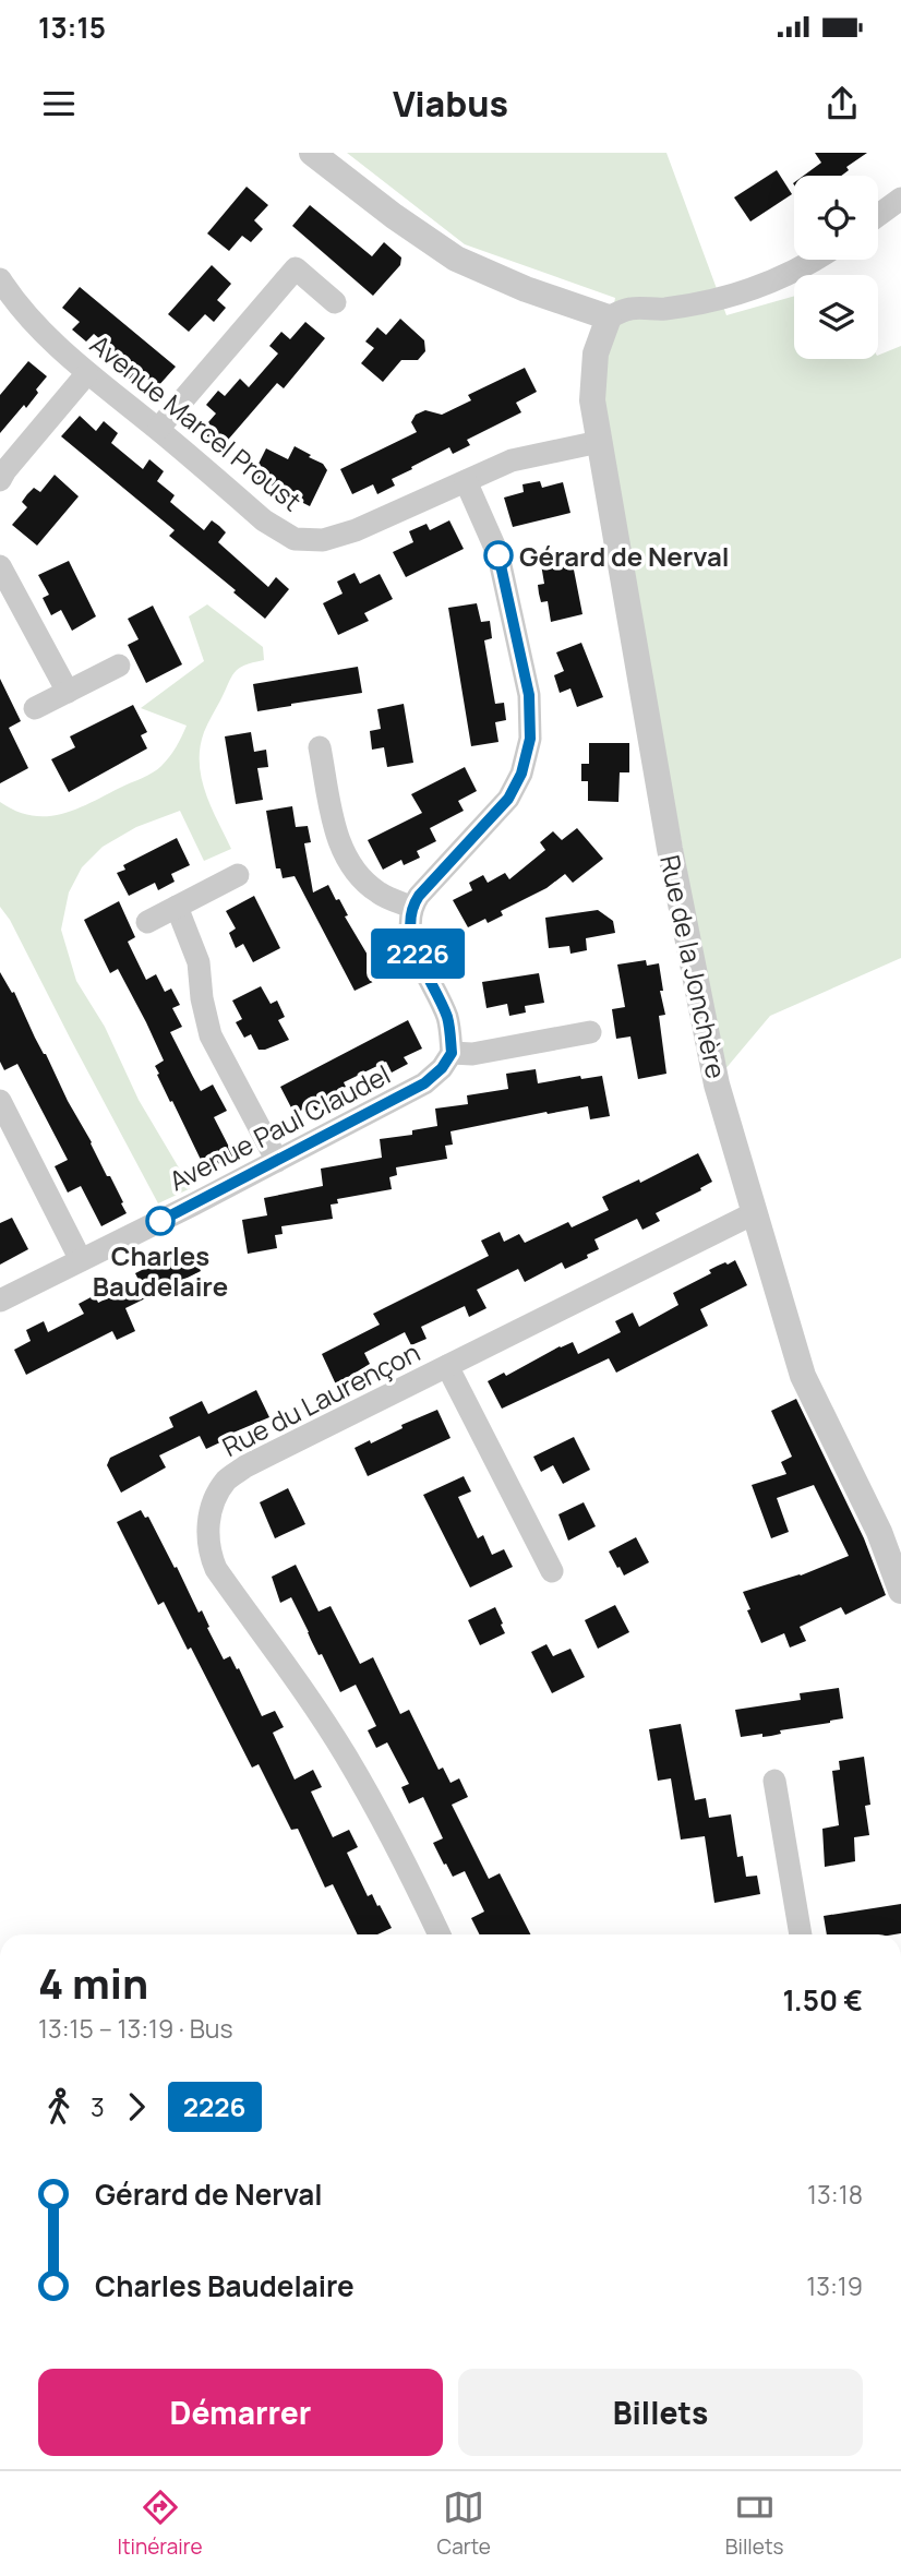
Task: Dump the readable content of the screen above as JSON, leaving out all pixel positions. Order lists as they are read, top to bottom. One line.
{"streets":{"street":["Avenue Marcel Proust","Rue de la Jonchère","Avenue Paul Claudel","Rue du Laurençon"]},"crossings":[["Avenue Marcel Proust","Rue de la Jonchère"],["Rue de la Jonchère","Rue du Laurençon"]],"places":["Gérard de Nerval","Charles Baudelaire"],"lines":["bus line 2226"],"page":{"status":"13:15","header":"Viabus","on_map":"2226","heading":["4 min","13:15 – 13:19 · Bus","1.50 €"],"legs":["3","2226"],"list":[{"name":"Gérard de Nerval","value":"13:18"},{"name":"Charles Baudelaire","value":"13:19"}],"buttons":["Démarrer","Billets"],"tabs":["Itinéraire","Carte","Billets"]}}
